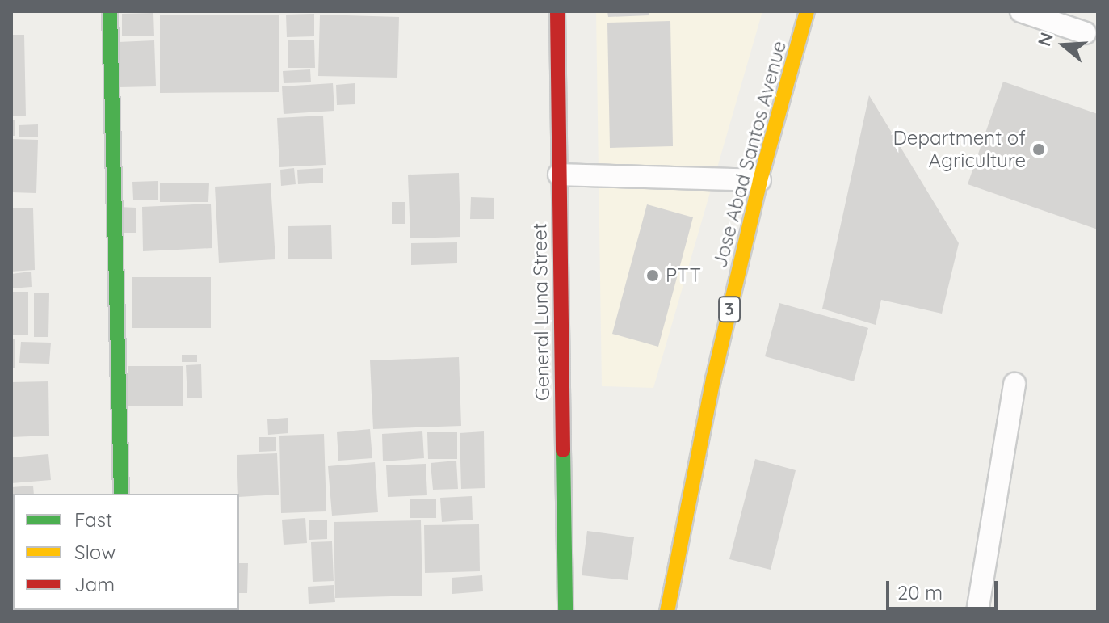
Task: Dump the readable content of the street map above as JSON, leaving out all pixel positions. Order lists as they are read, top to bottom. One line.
{"streets":{"main road":["Jose Abad Santos Avenue","3","General Luna Street"]},"places":["Department of Agriculture","PTT"],"legend":["Fast","Slow","Jam"],"scale_bar":"20 m","north":"left"}
